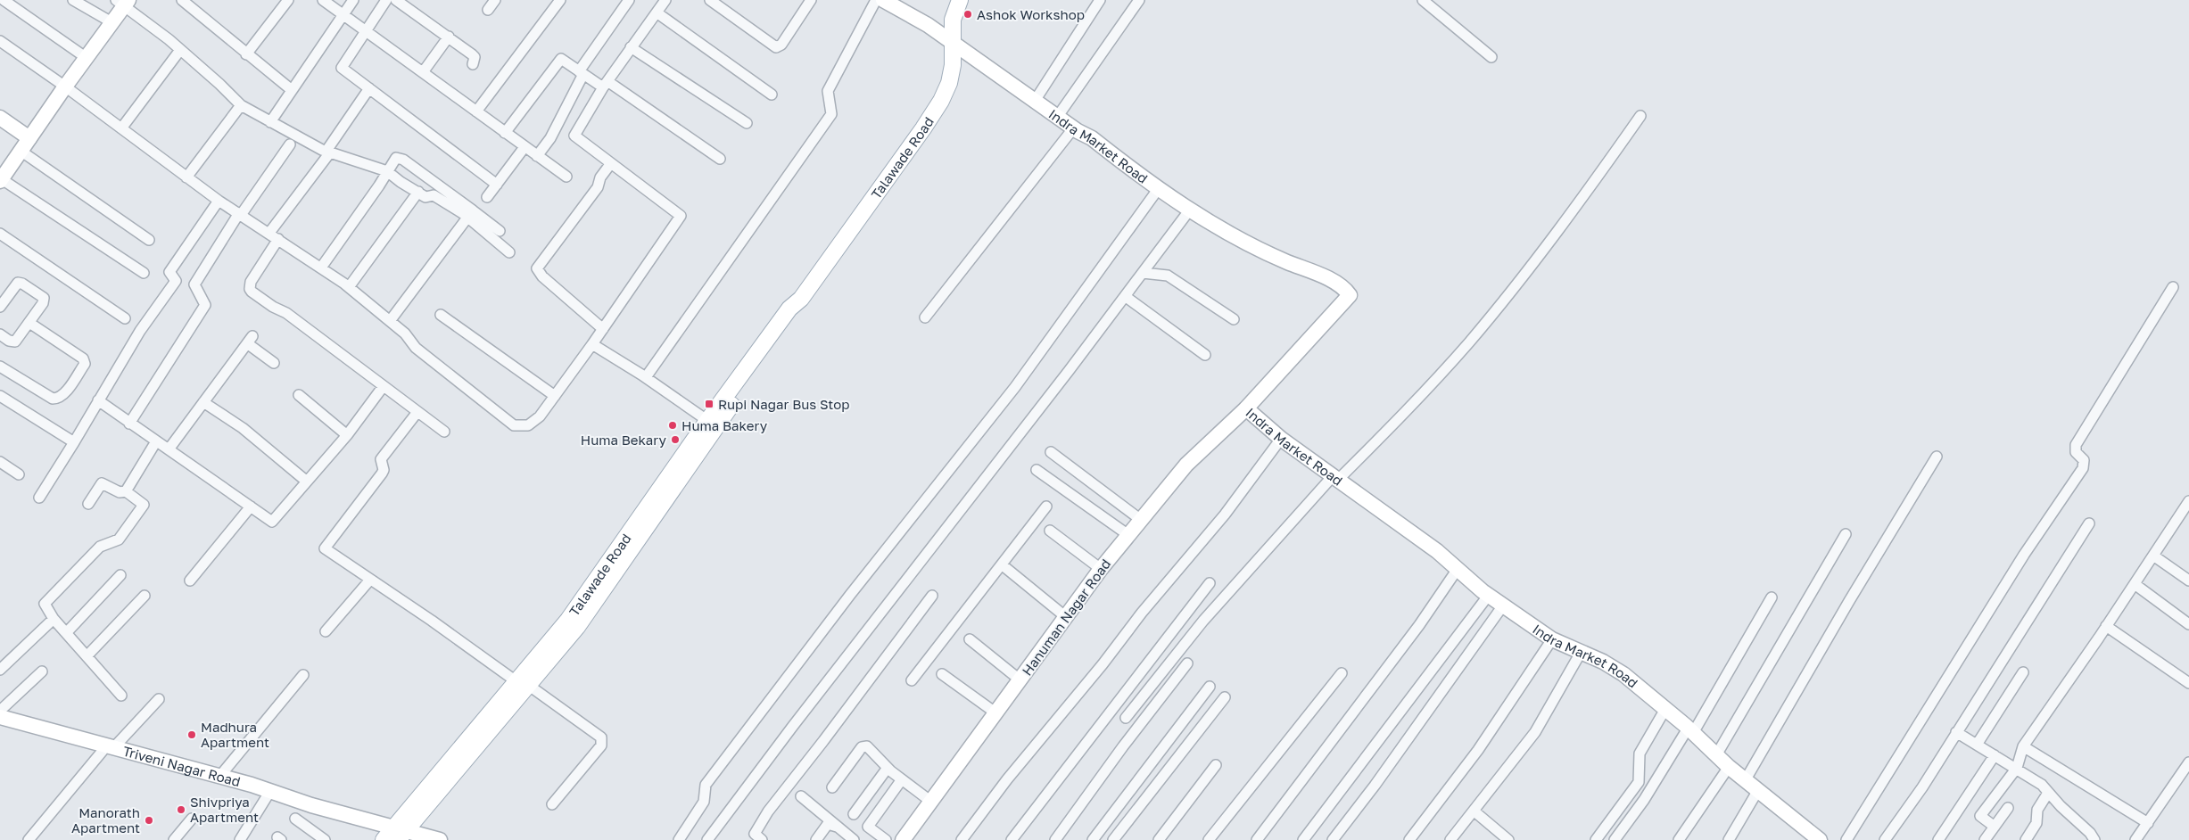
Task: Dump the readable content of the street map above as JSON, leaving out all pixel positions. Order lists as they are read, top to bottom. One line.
{"streets":{"main road":["Talawade Road"],"street":["Indra Market Road","Hanuman Nagar Road","Triveni Nagar Road"]},"crossings":[["Indra Market Road","Talawade Road"],["Indra Market Road","Hanuman Nagar Road"],["Talawade Road","Triveni Nagar Road"]],"places":{"other":["Ashok Workshop","Huma Bakery","Huma Bekary","Madhura Apartment","Shivpriya Apartment","Manorath Apartment"],"transit":["Rupi Nagar Bus Stop"]}}
